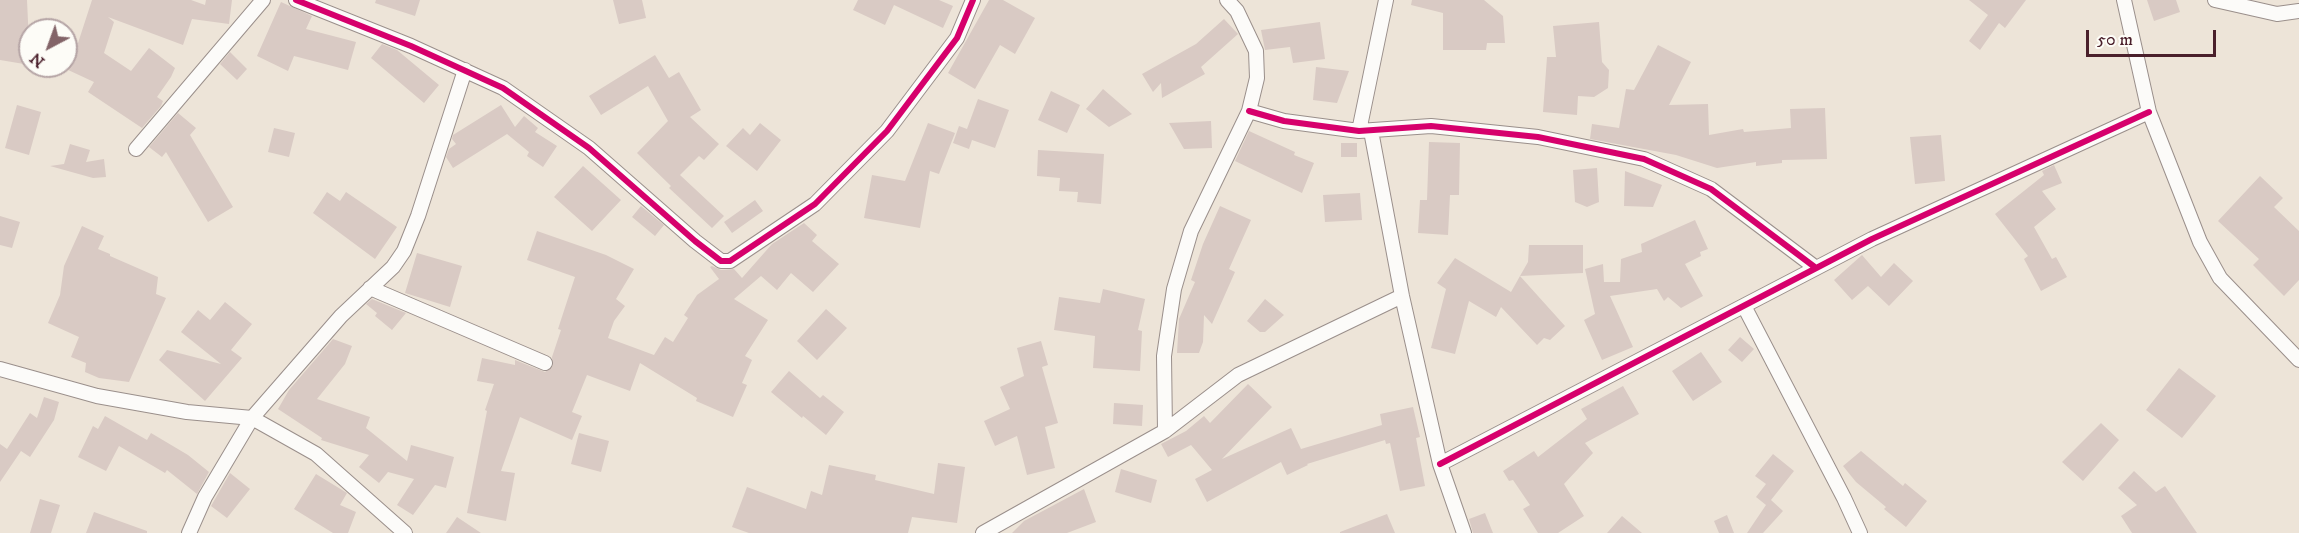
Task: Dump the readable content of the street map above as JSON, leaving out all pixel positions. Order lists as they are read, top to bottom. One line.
{"scale_bar":"50 m","north":"bottom left"}
